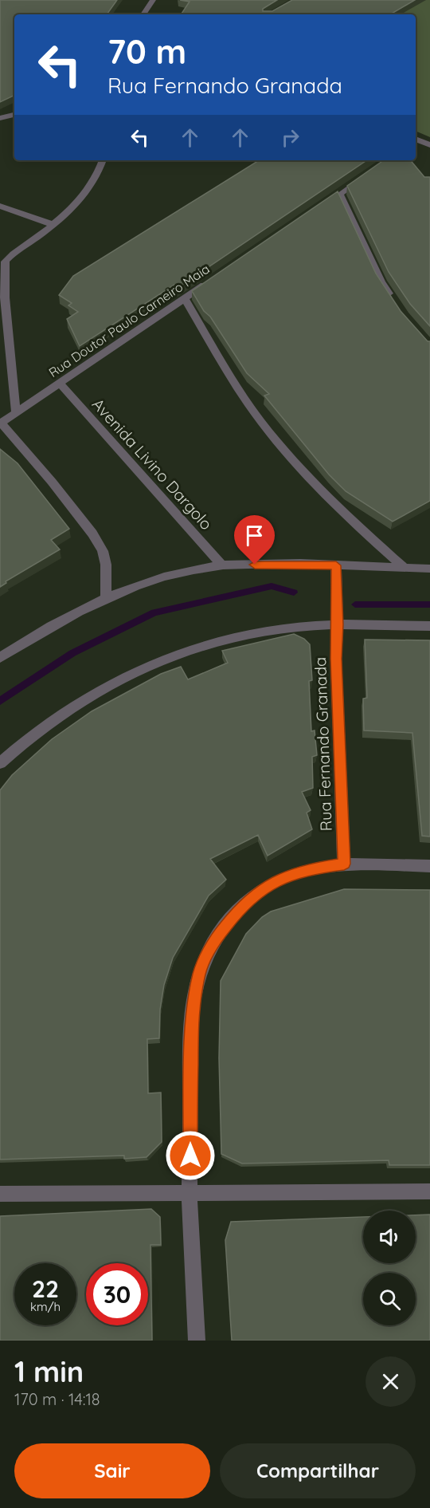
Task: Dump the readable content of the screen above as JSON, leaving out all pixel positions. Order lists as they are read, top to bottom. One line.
{"streets":{"street":["Rua Doutor Paulo Carneiro Maia","Avenida Livino Dargolo","Rua Fernando Granada"]},"crossings":[["Rua Doutor Paulo Carneiro Maia","Avenida Livino Dargolo"]],"page":{"turn":["70 m","Rua Fernando Granada"],"speed":"22 km/h","limit":"30","heading":["1 min","170 m · 14:18"],"buttons":["Sair","Compartilhar"]}}
